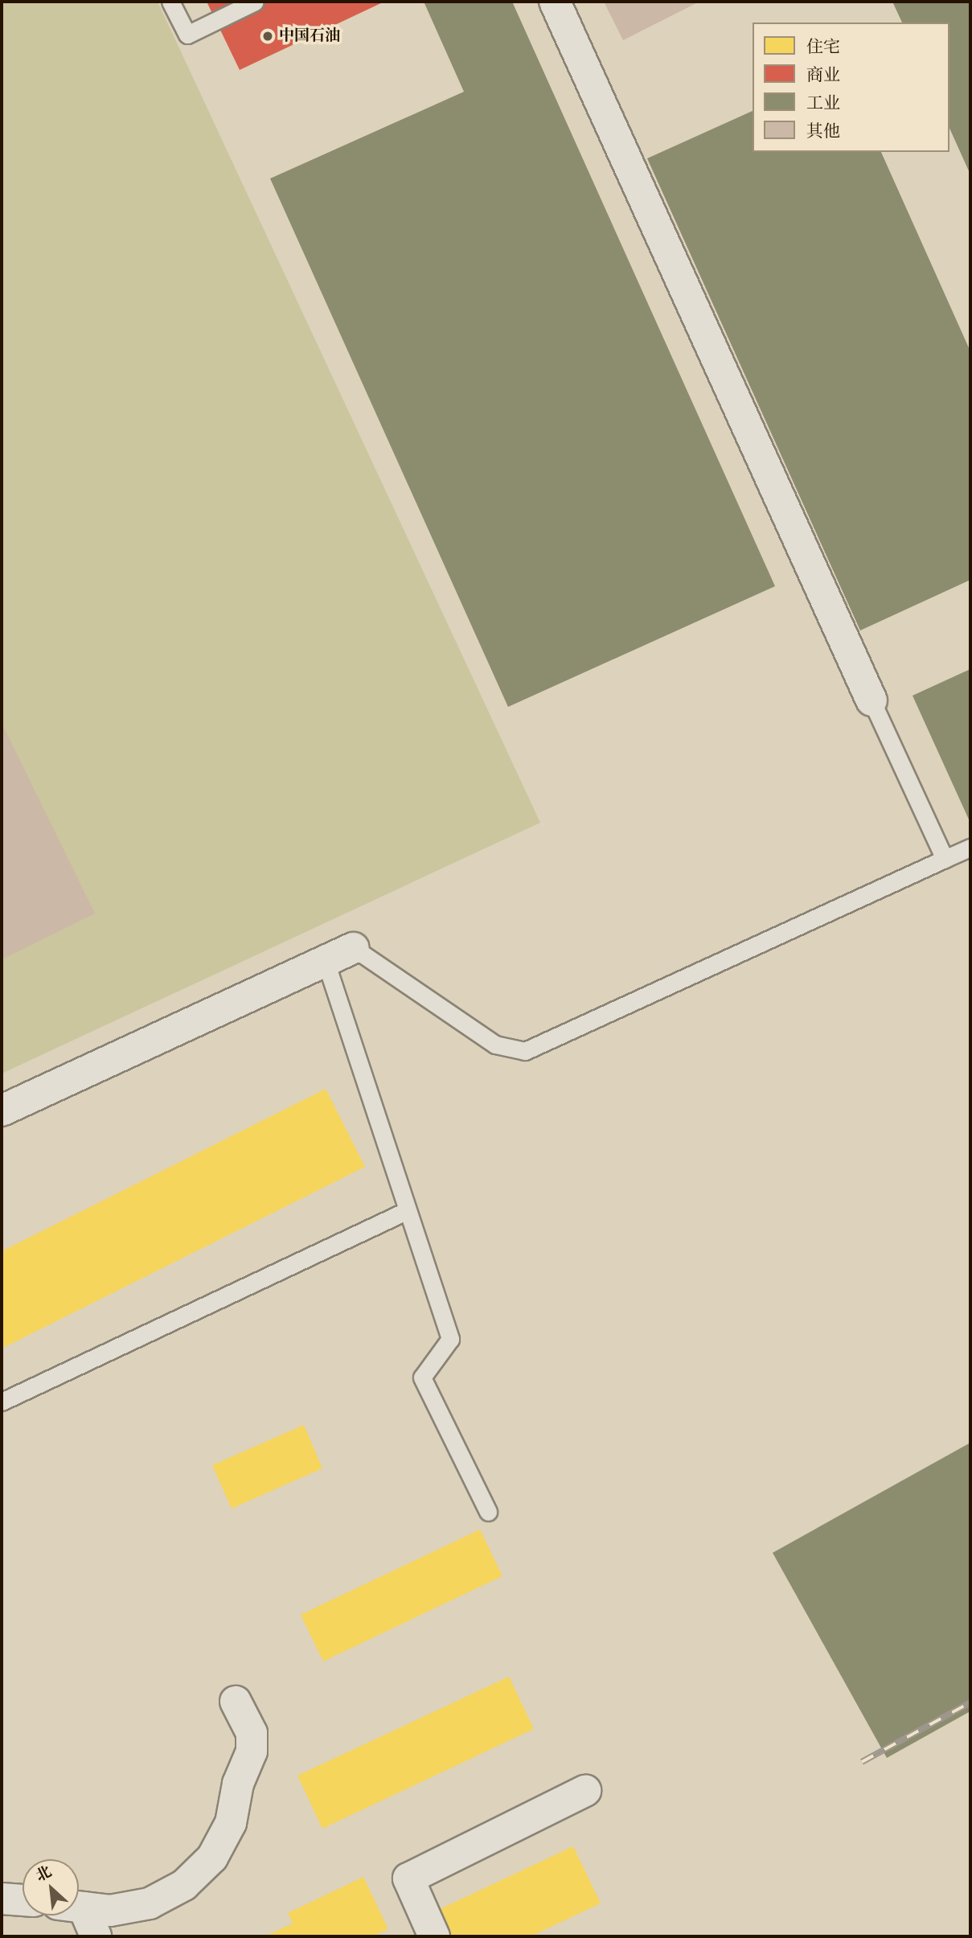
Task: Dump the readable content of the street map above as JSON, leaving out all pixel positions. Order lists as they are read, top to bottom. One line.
{"places":["中国石油"],"legend":["住宅","商业","工业","其他"],"north":"top left"}
